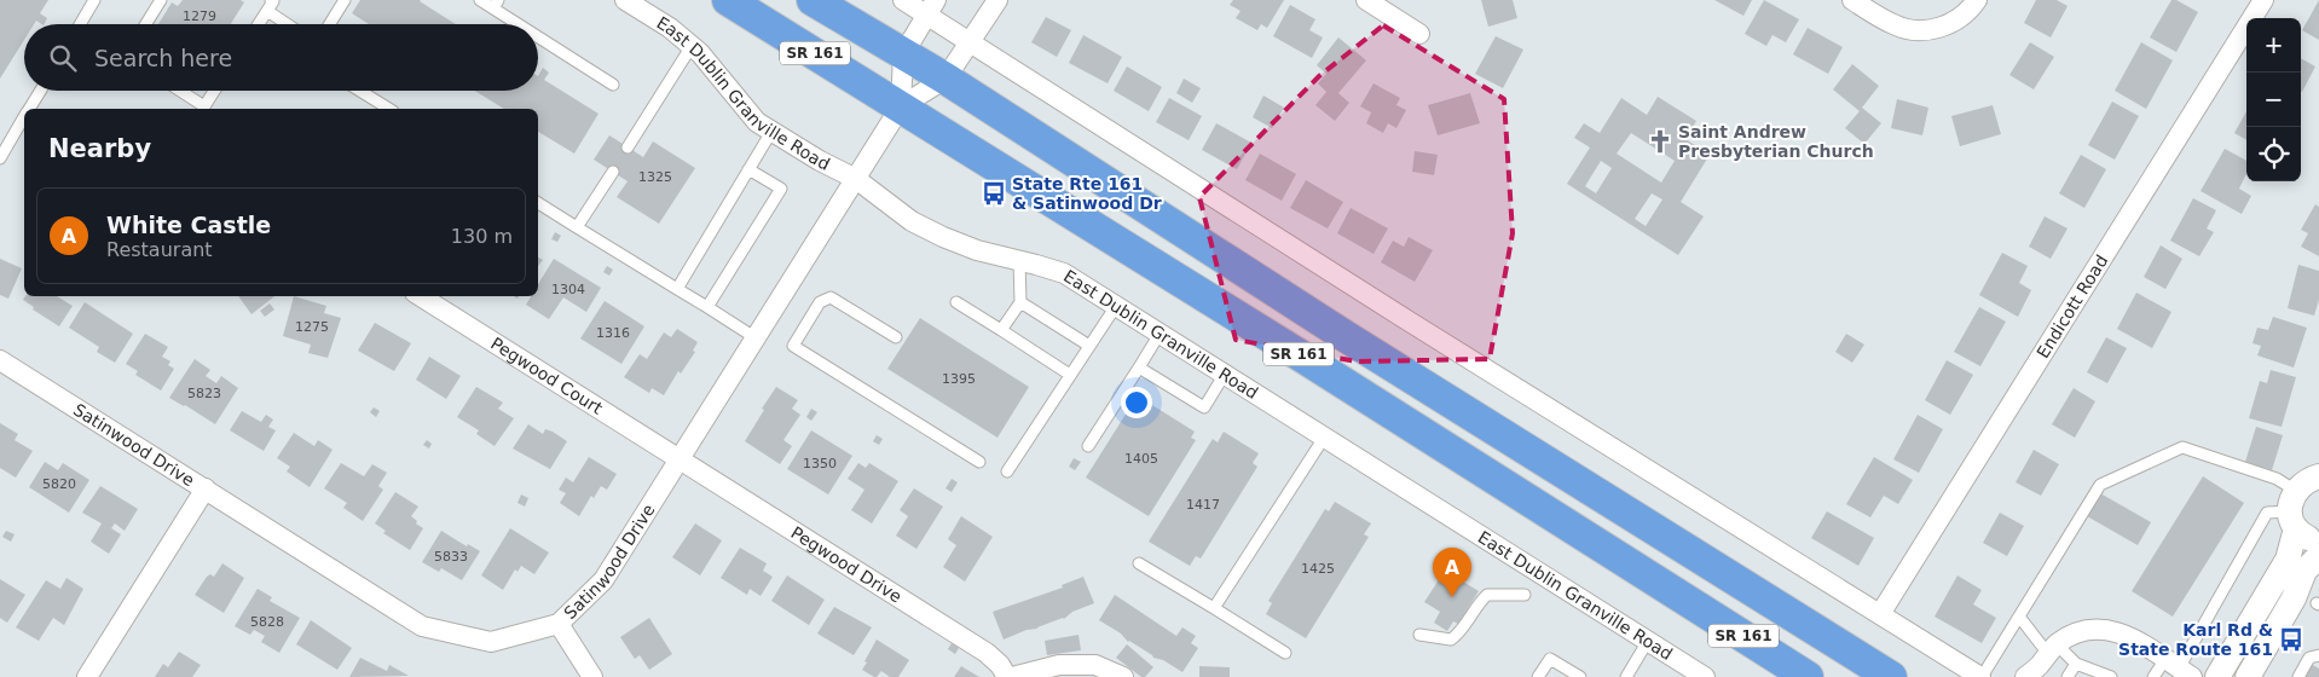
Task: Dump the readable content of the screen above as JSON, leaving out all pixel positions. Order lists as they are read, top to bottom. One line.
{"streets":{"main road":["SR 161"],"street":["East Dublin Granville Road","Endicott Road","Pegwood Court","Satinwood Drive","Pegwood Drive"]},"crossings":[["SR 161","Satinwood Drive"],["East Dublin Granville Road","Satinwood Drive"],["Pegwood Court","Satinwood Drive"],["Pegwood Court","Pegwood Drive"],["Satinwood Drive","Pegwood Drive"]],"places":{"church":["Saint Andrew Presbyterian Church"],"bus stop":["State Rte 161 & Satinwood Dr","Karl Rd & State Route 161"]},"house_numbers":["1279","1325","1304","1275","1316","1395","5823","1405","1350","5820","1417","5833","1425","5828"],"page":{"map_buttons":["+","−"],"search":"Search here","heading":"Nearby","list":[{"mark":"A","name":"White Castle","note":"Restaurant","value":"130 m"}],"pins":"A"}}
